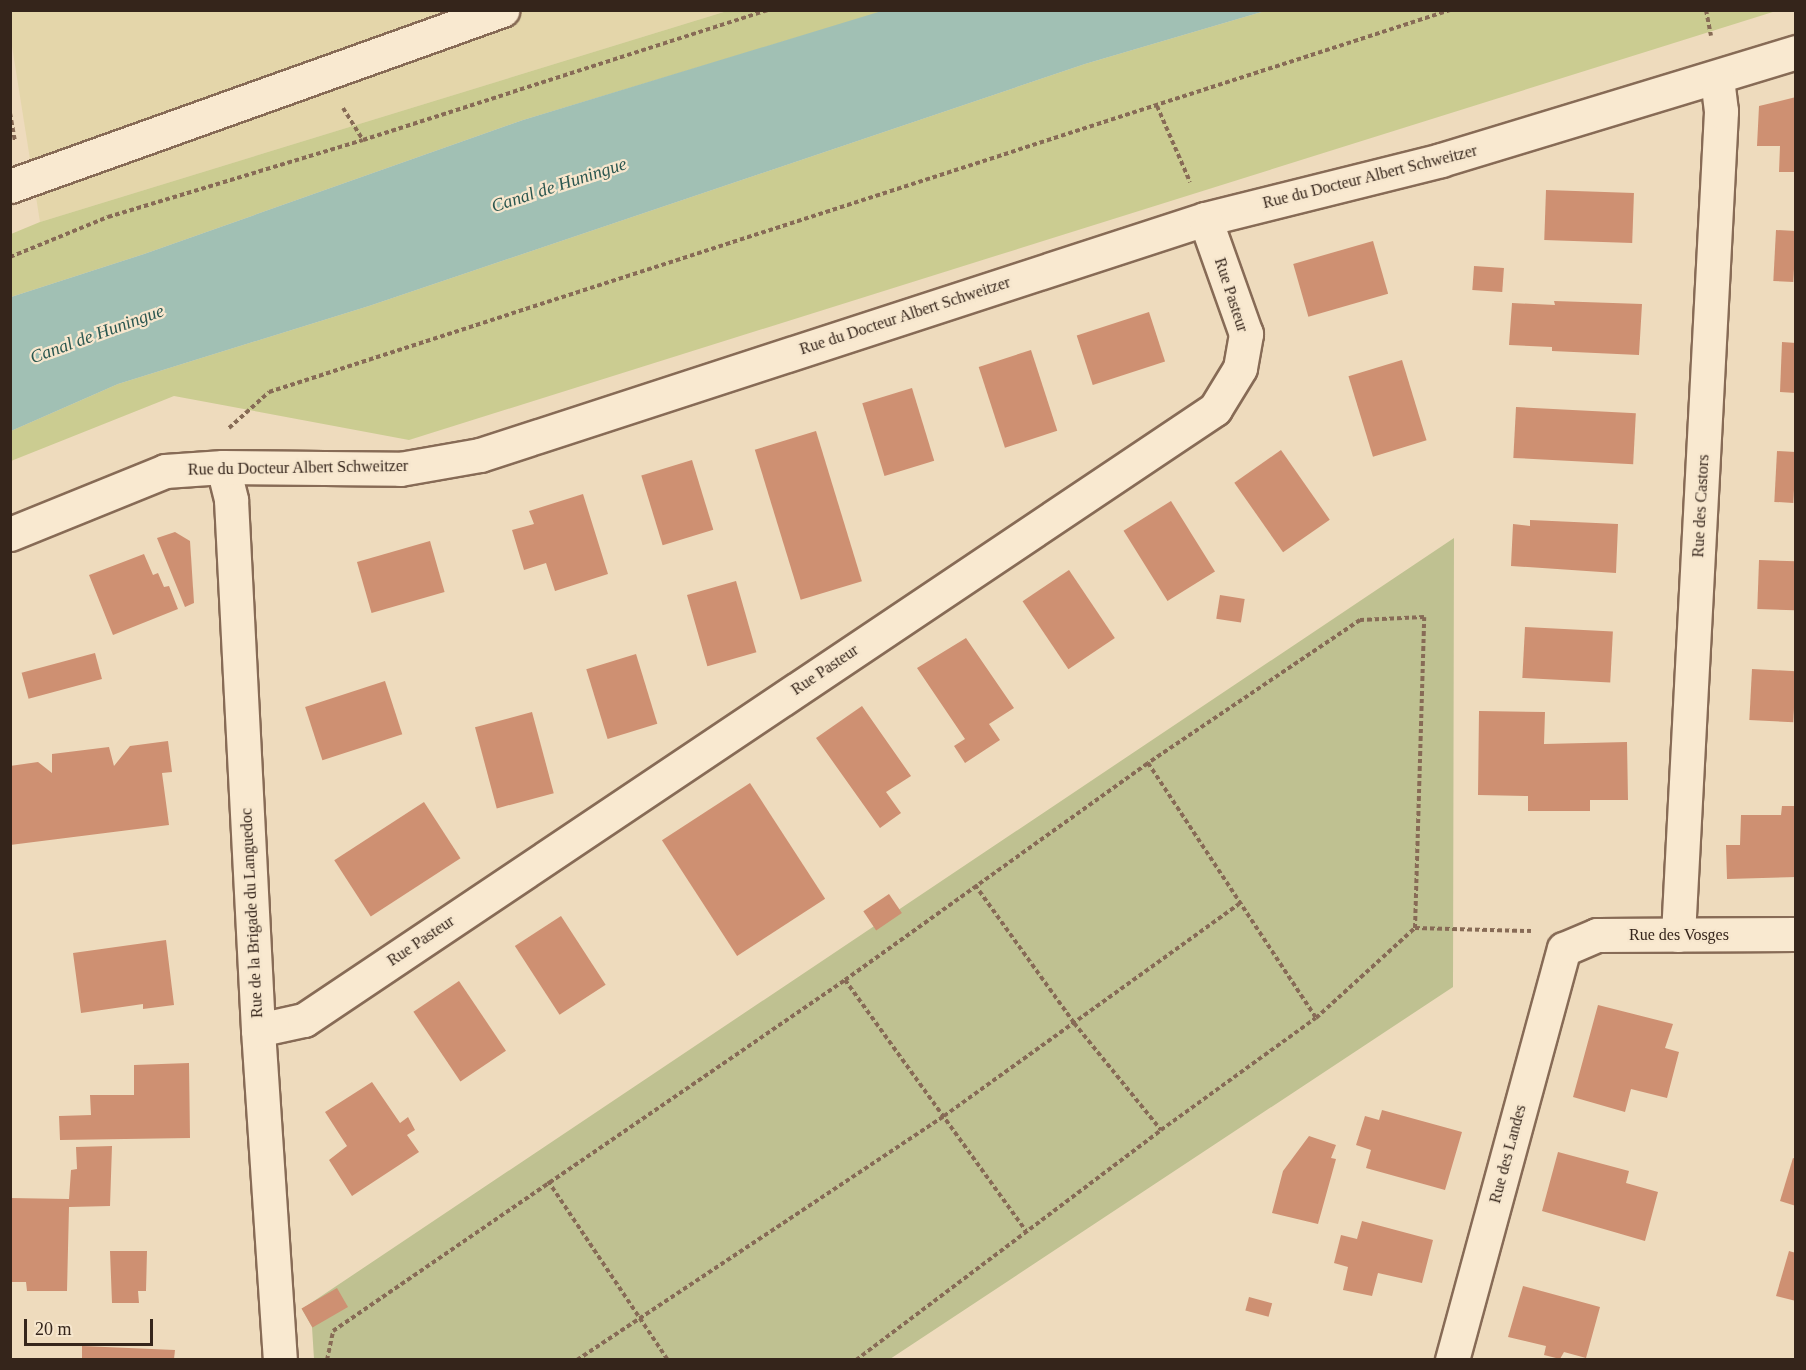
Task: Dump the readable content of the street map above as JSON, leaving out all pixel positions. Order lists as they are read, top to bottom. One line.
{"streets":{"street":["Rue du Docteur Albert Schweitzer","Rue Pasteur","Rue des Castors","Rue de la Brigade du Languedoc","Rue des Vosges","Rue des Landes"]},"crossings":[["Rue du Docteur Albert Schweitzer","Rue Pasteur"],["Rue du Docteur Albert Schweitzer","Rue des Castors"],["Rue du Docteur Albert Schweitzer","Rue de la Brigade du Languedoc"],["Rue Pasteur","Rue de la Brigade du Languedoc"],["Rue des Castors","Rue des Vosges"],["Rue des Vosges","Rue des Landes"]],"water":["Canal de Huningue"],"scale_bar":"20 m"}
